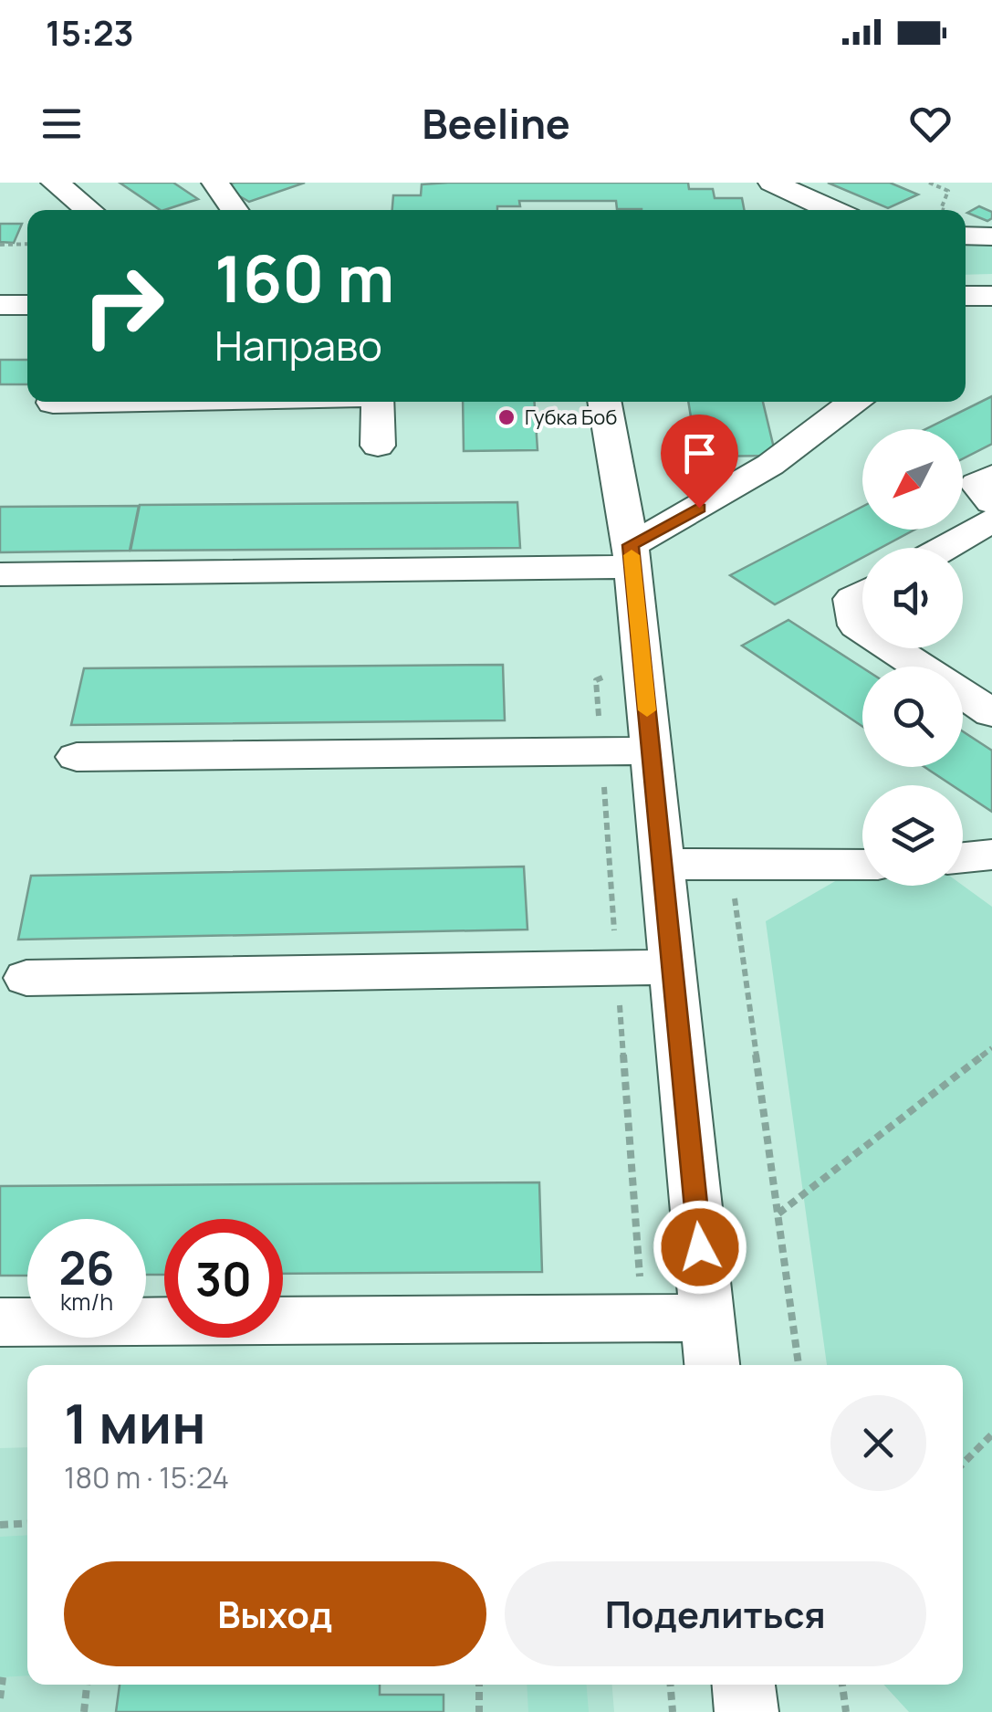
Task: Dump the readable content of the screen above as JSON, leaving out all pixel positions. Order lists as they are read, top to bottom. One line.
{"places":["Губка Боб"],"north":"bottom left","page":{"status":"15:23","header":"Beeline","turn":["160 m","Направо"],"speed":"26 km/h","limit":"30","heading":["1 мин","180 m · 15:24"],"buttons":["Выход","Поделиться"]}}
